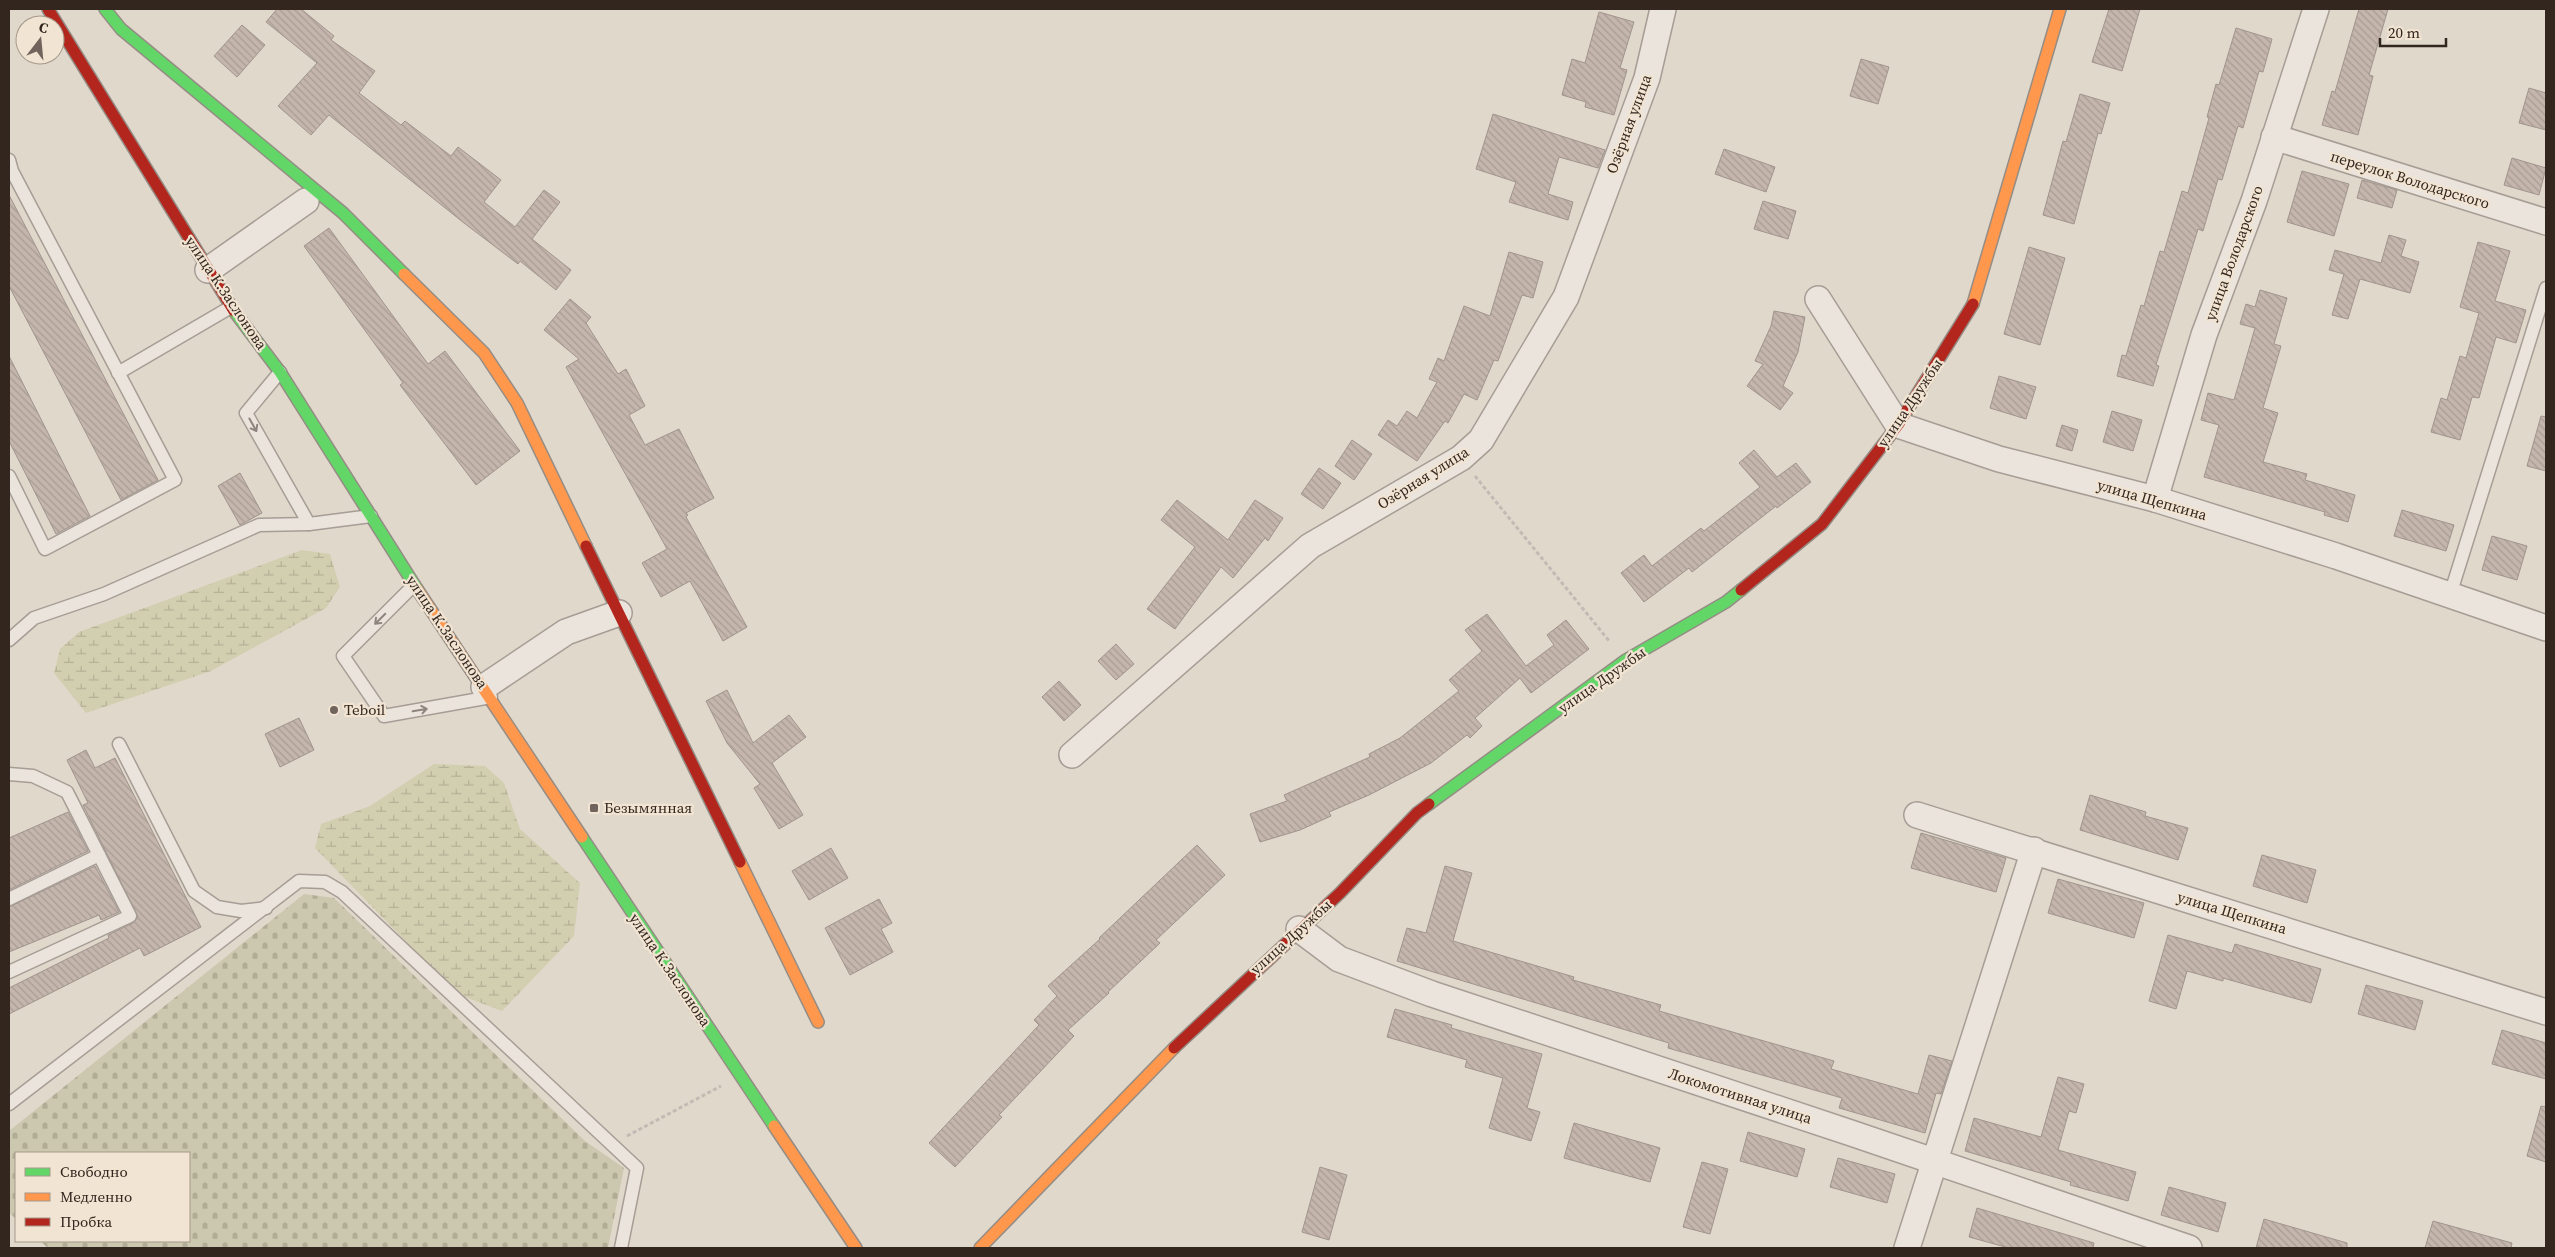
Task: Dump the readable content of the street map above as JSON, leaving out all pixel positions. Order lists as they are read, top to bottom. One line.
{"streets":{"street":["Озёрная улица","переулок Володарского","улица Володарского","улица К.Заслонова","улица Дружбы","улица Щепкина","Локомотивная улица"]},"crossings":[["переулок Володарского","улица Володарского"],["улица Володарского","улица Щепкина"],["улица Дружбы","улица Щепкина"],["улица Дружбы","Локомотивная улица"]],"places":{"other":["Teboil"],"transit":["Безымянная"]},"legend":["Свободно","Медленно","Пробка"],"scale_bar":"20 m","north":"top"}
